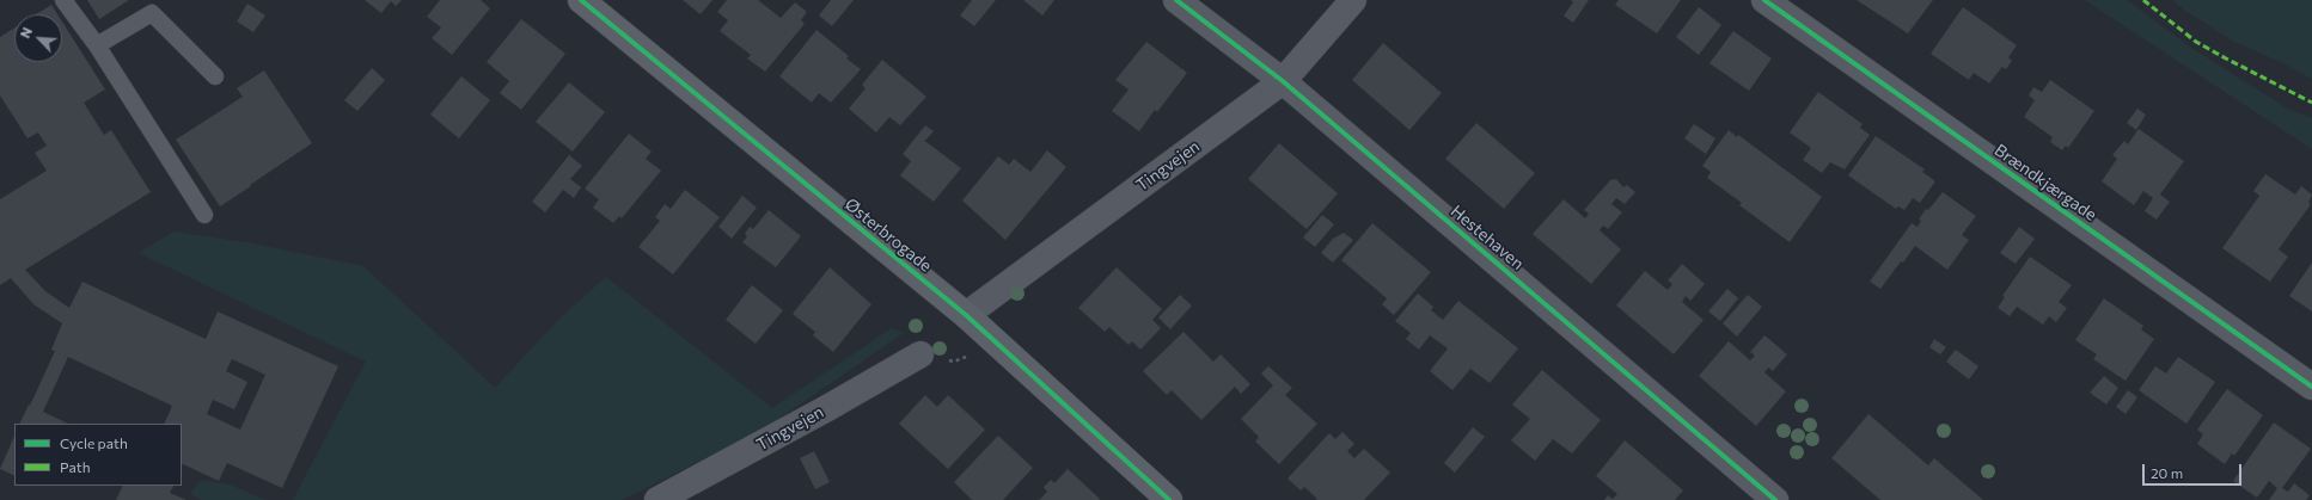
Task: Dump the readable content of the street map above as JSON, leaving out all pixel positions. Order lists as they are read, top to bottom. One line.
{"streets":{"main road":["Østerbrogade"],"street":["Tingvejen","Brændkjærgade","Hestehaven"]},"crossings":[["Tingvejen","Østerbrogade"],["Tingvejen","Hestehaven"]],"legend":["Cycle path","Path"],"scale_bar":"20 m","north":"top left"}
